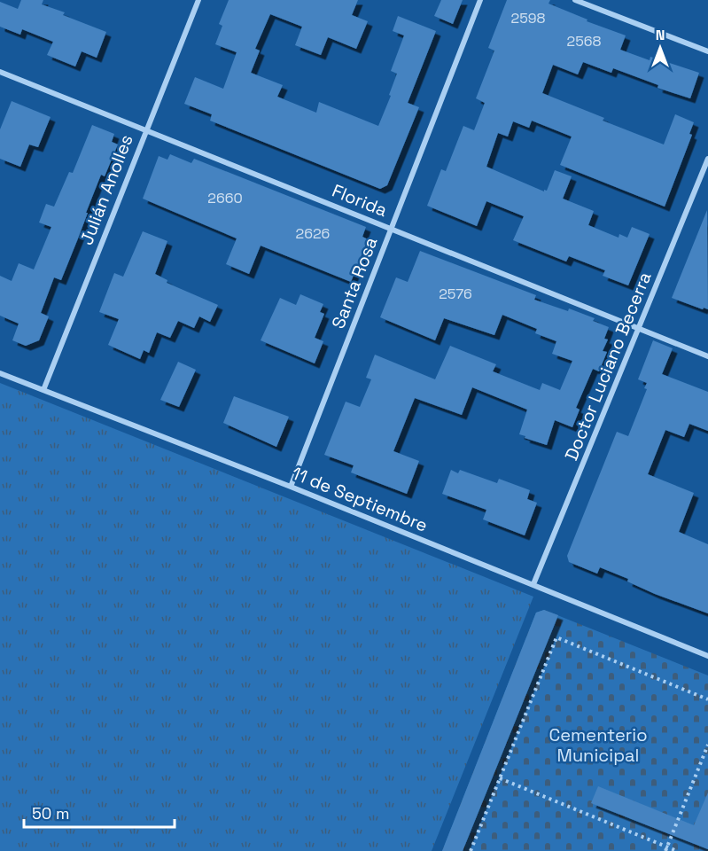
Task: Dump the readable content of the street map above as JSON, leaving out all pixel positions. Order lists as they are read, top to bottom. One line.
{"streets":{"street":["Julián Anolles","Florida","Santa Rosa","Doctor Luciano Becerra","11 de Septiembre"]},"crossings":[["Julián Anolles","Florida"],["Julián Anolles","11 de Septiembre"],["Florida","Santa Rosa"],["Florida","Doctor Luciano Becerra"],["Santa Rosa","11 de Septiembre"],["Doctor Luciano Becerra","11 de Septiembre"]],"parks":["Cementerio Municipal"],"house_numbers":["2598","2568","2660","2626","2576"],"scale_bar":"50 m","north":"top"}
